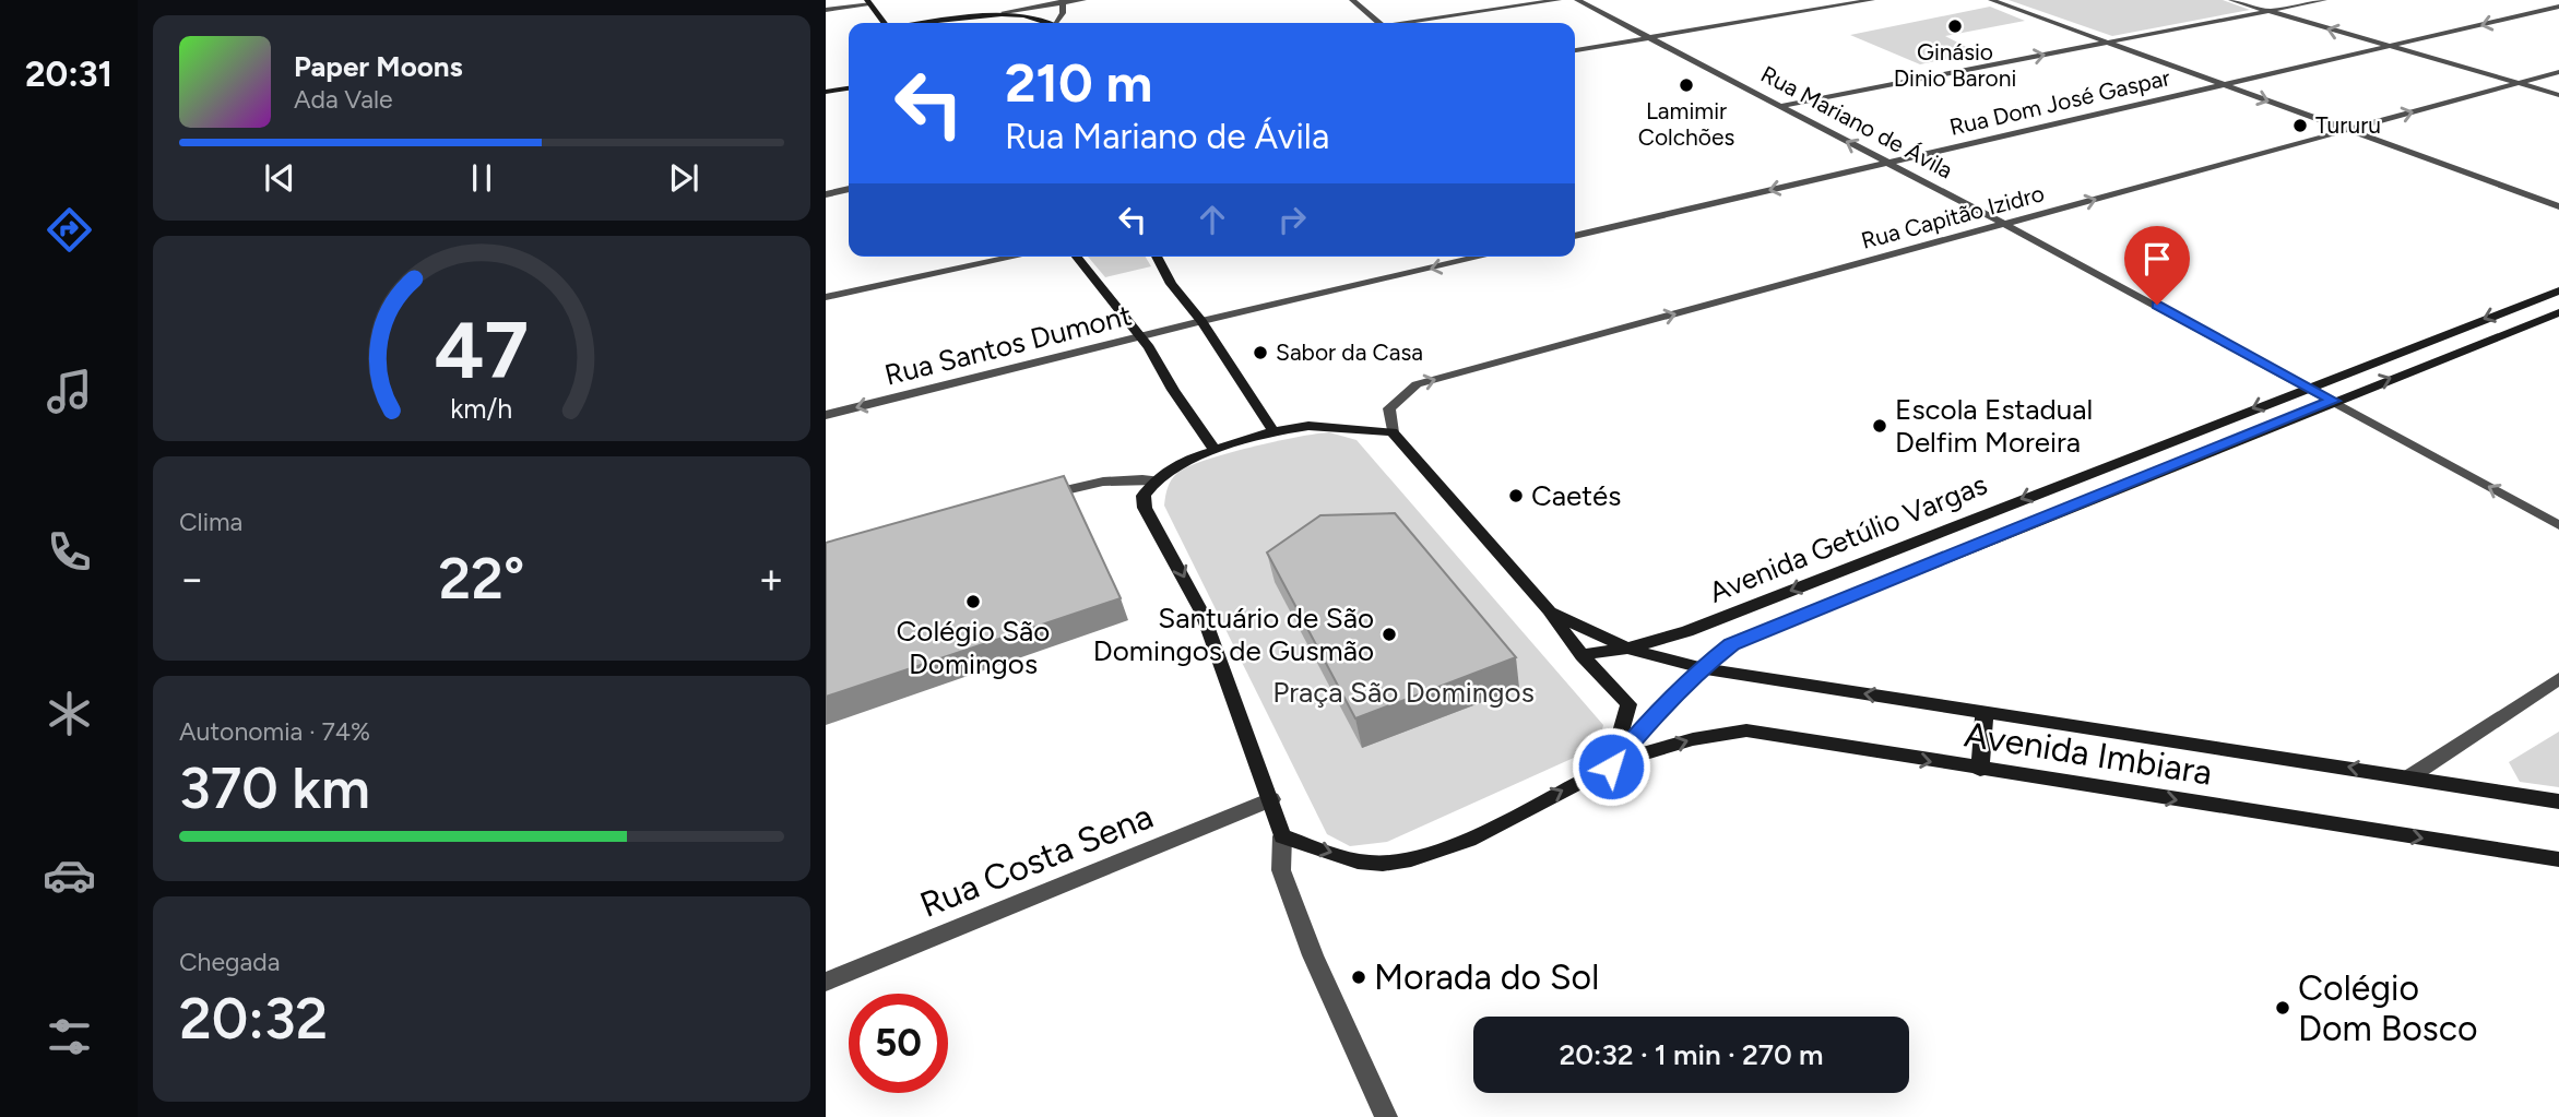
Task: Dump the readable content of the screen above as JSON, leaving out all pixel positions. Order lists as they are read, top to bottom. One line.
{"streets":{"main road":["Avenida Getúlio Vargas","Avenida Imbiara"],"street":["Rua Dom José Gaspar","Rua Mariano de Ávila","Rua Capitão Izidro","Rua Santos Dumont","Rua Costa Sena"]},"crossings":[["Rua Dom José Gaspar","Rua Mariano de Ávila"],["Rua Mariano de Ávila","Rua Capitão Izidro"],["Rua Mariano de Ávila","Avenida Getúlio Vargas"],["Avenida Getúlio Vargas","Avenida Imbiara"]],"one_way":["Rua Dom José Gaspar","Rua Capitão Izidro"],"parks":["Praça São Domingos"],"places":["Ginásio Dinio Baroni","Lamimir Colchões","Tururu","Sabor da Casa","Escola Estadual Delfim Moreira","Caetés","Colégio São Domingos","Santuário de São Domingos de Gusmão","Morada do Sol","Colégio Dom Bosco"],"page":{"tabs":"20:31","turn":["210 m","Rua Mariano de Ávila"],"song":["Paper Moons","Ada Vale"],"tile":["Clima",["Autonomia · 74%","370 km"],["Chegada","20:32"]],"heat":["−","22°","+"],"limit":"50","trip":"20:32 · 1 min · 270 m","gauge":["47","km/h"]}}
